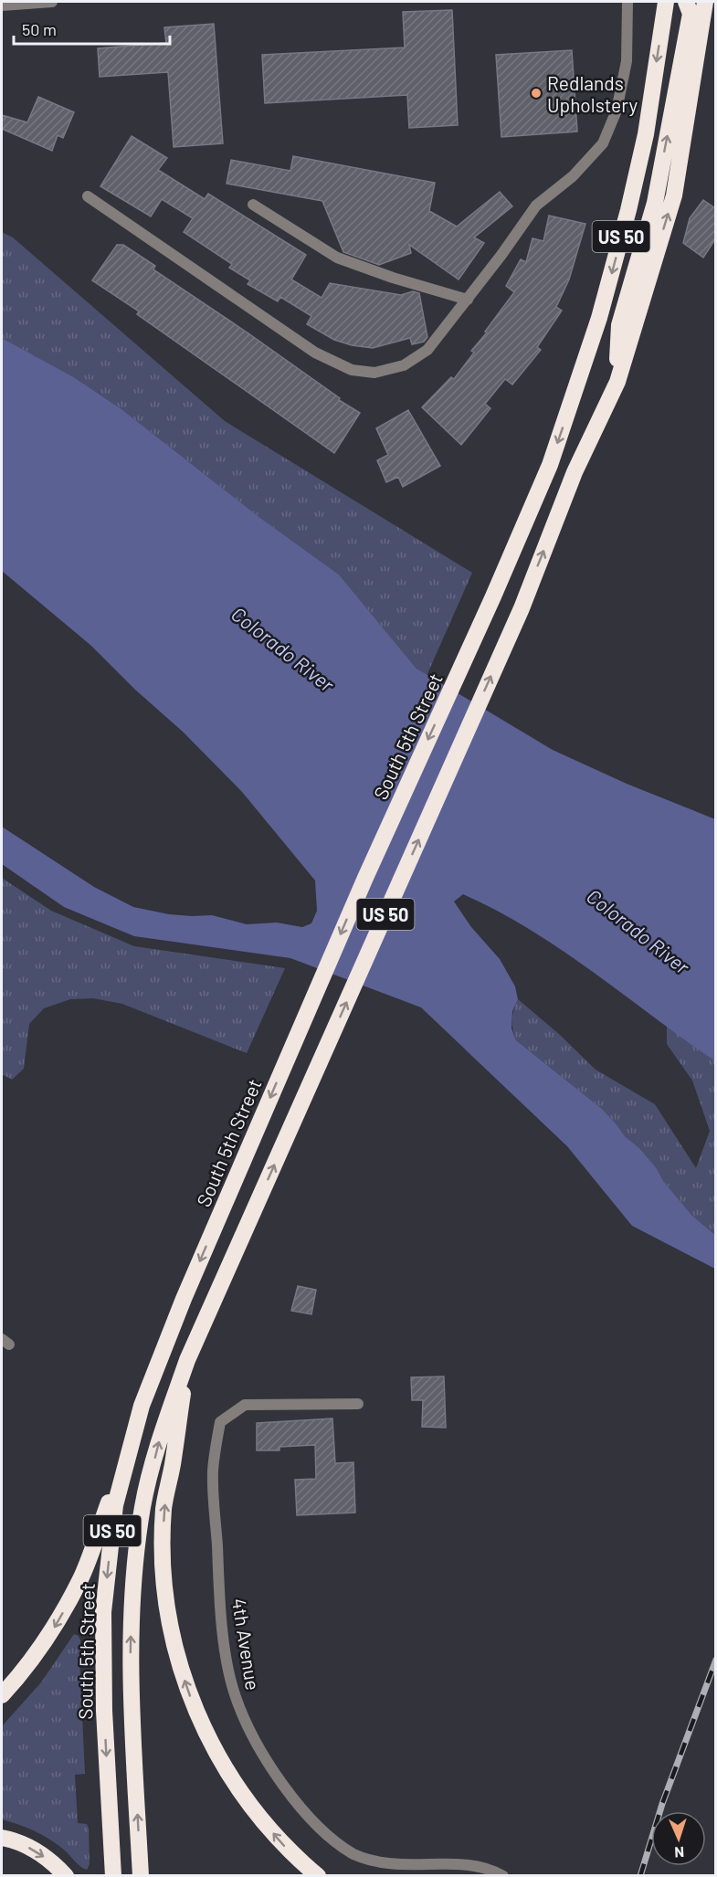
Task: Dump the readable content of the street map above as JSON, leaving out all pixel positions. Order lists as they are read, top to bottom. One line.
{"streets":{"highway":["US 50","South 5th Street"],"street":["4th Avenue"]},"water":["Colorado River"],"places":["Redlands Upholstery"],"scale_bar":"50 m","north":"bottom"}
